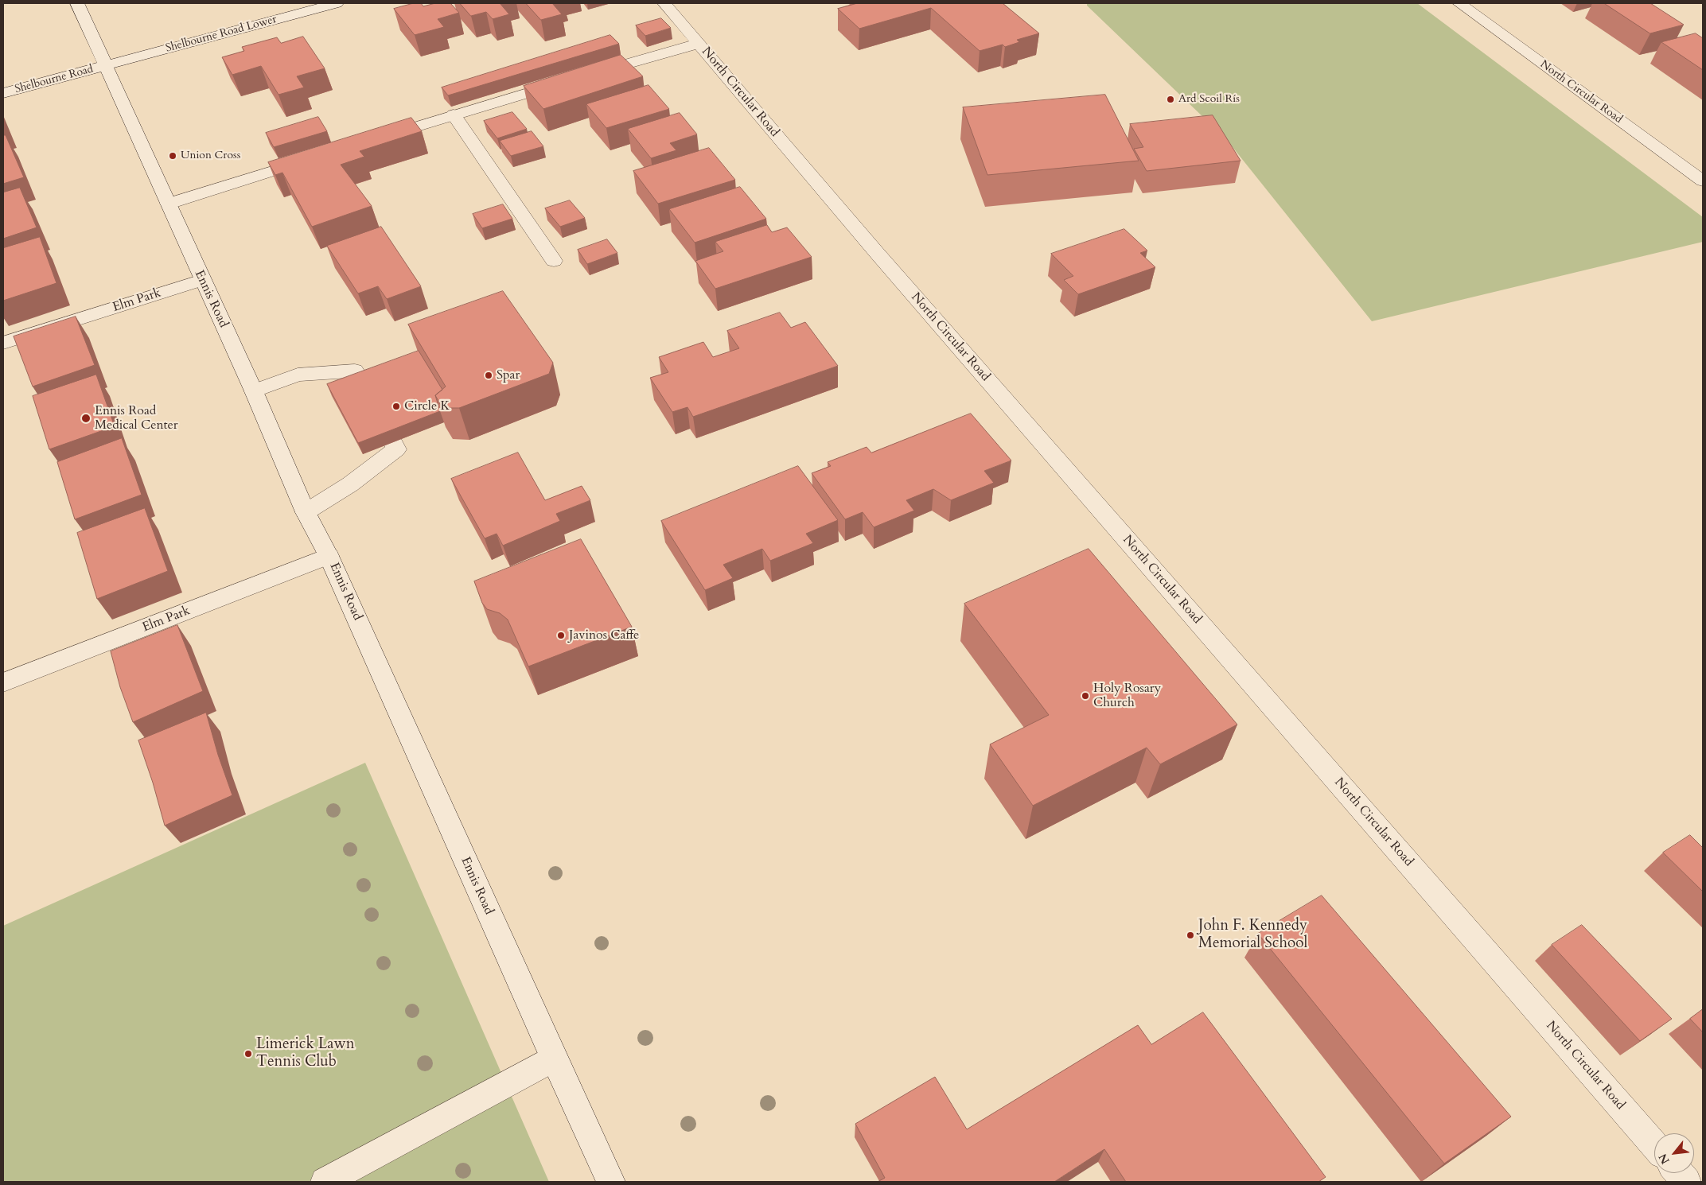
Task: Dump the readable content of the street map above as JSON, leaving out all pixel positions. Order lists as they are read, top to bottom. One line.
{"streets":{"street":["Shelbourne Road Lower","Shelbourne Road","North Circular Road","Ennis Road","Elm Park"]},"crossings":[["Shelbourne Road Lower","Shelbourne Road"],["Shelbourne Road Lower","Ennis Road"],["Shelbourne Road","Ennis Road"],["Ennis Road","Elm Park"]],"places":["Ard Scoil Rís","Union Cross","Spar","Circle K","Ennis Road Medical Center","Javinos Caffe","Holy Rosary Church","John F. Kennedy Memorial School","Limerick Lawn Tennis Club"],"north":"bottom left"}
